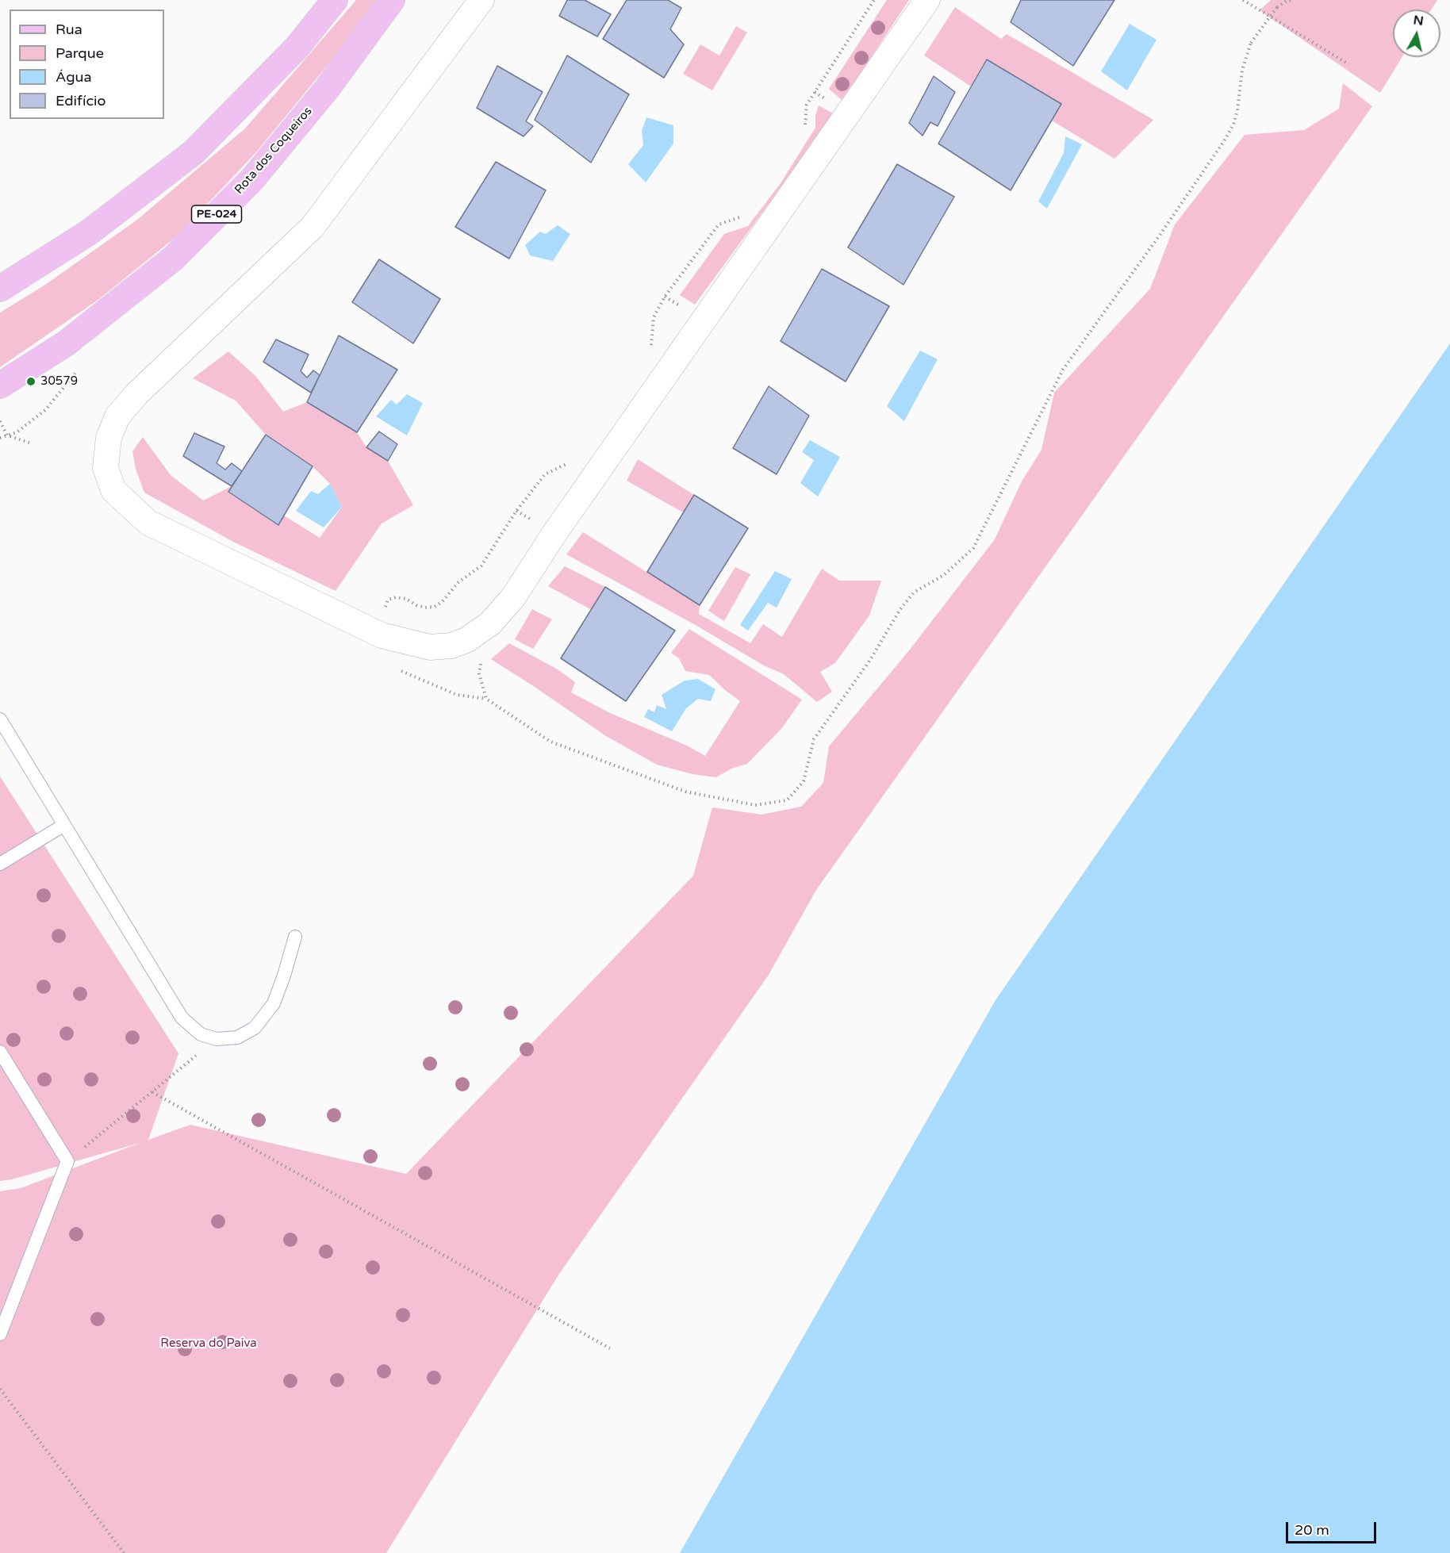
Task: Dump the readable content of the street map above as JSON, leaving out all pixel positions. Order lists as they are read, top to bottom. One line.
{"streets":{"main road":["Rota dos Coqueiros","PE-024"]},"parks":["Reserva do Paiva"],"places":["30579"],"legend":["Rua","Parque","Água","Edifício"],"scale_bar":"20 m","north":"top"}
